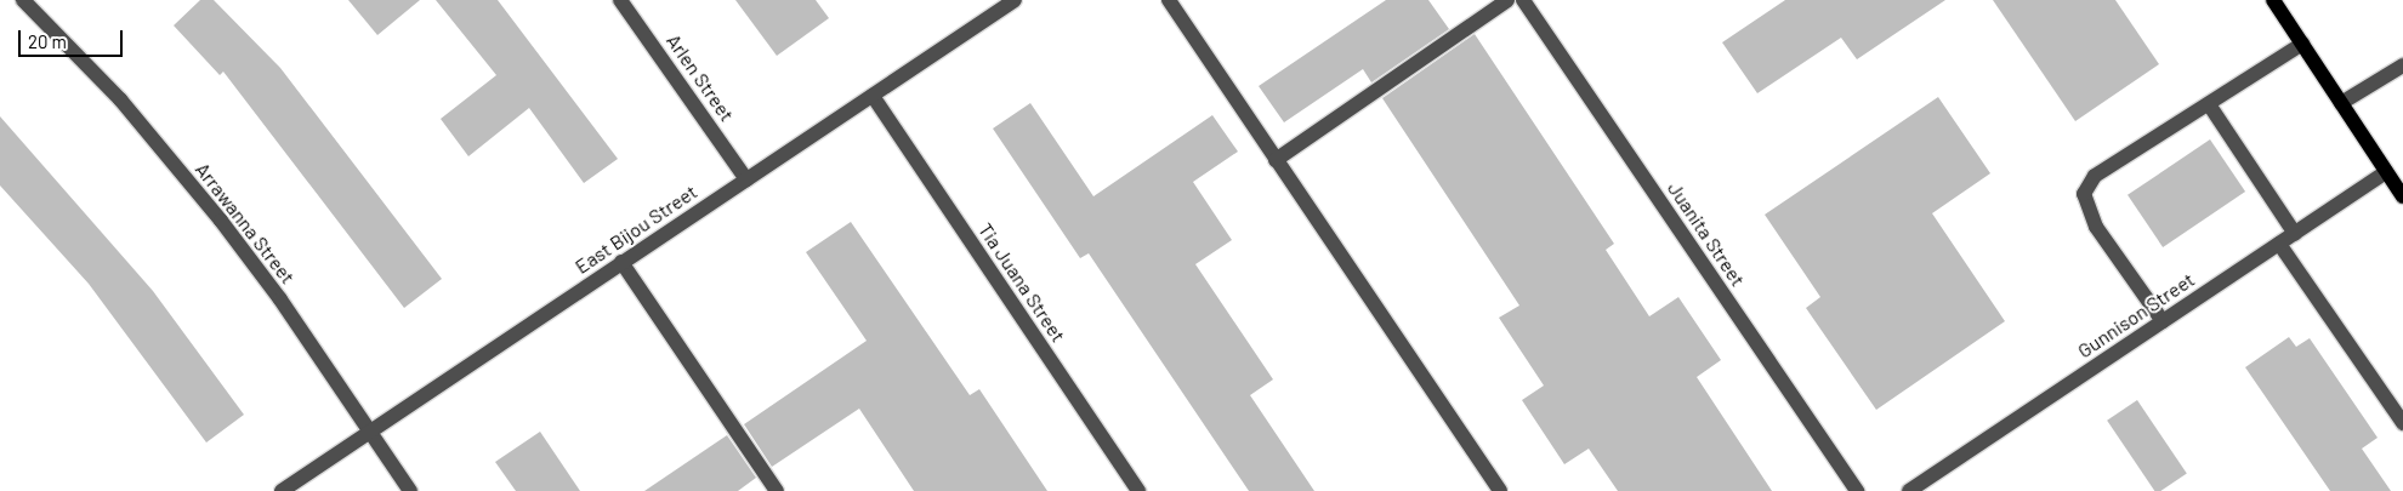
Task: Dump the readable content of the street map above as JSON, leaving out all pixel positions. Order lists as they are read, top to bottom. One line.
{"streets":{"street":["Arlen Street","Arrawanna Street","East Bijou Street","Juanita Street","Tia Juana Street","Gunnison Street"]},"crossings":[["Arlen Street","East Bijou Street"],["Arrawanna Street","East Bijou Street"],["East Bijou Street","Tia Juana Street"]],"scale_bar":"20 m"}
